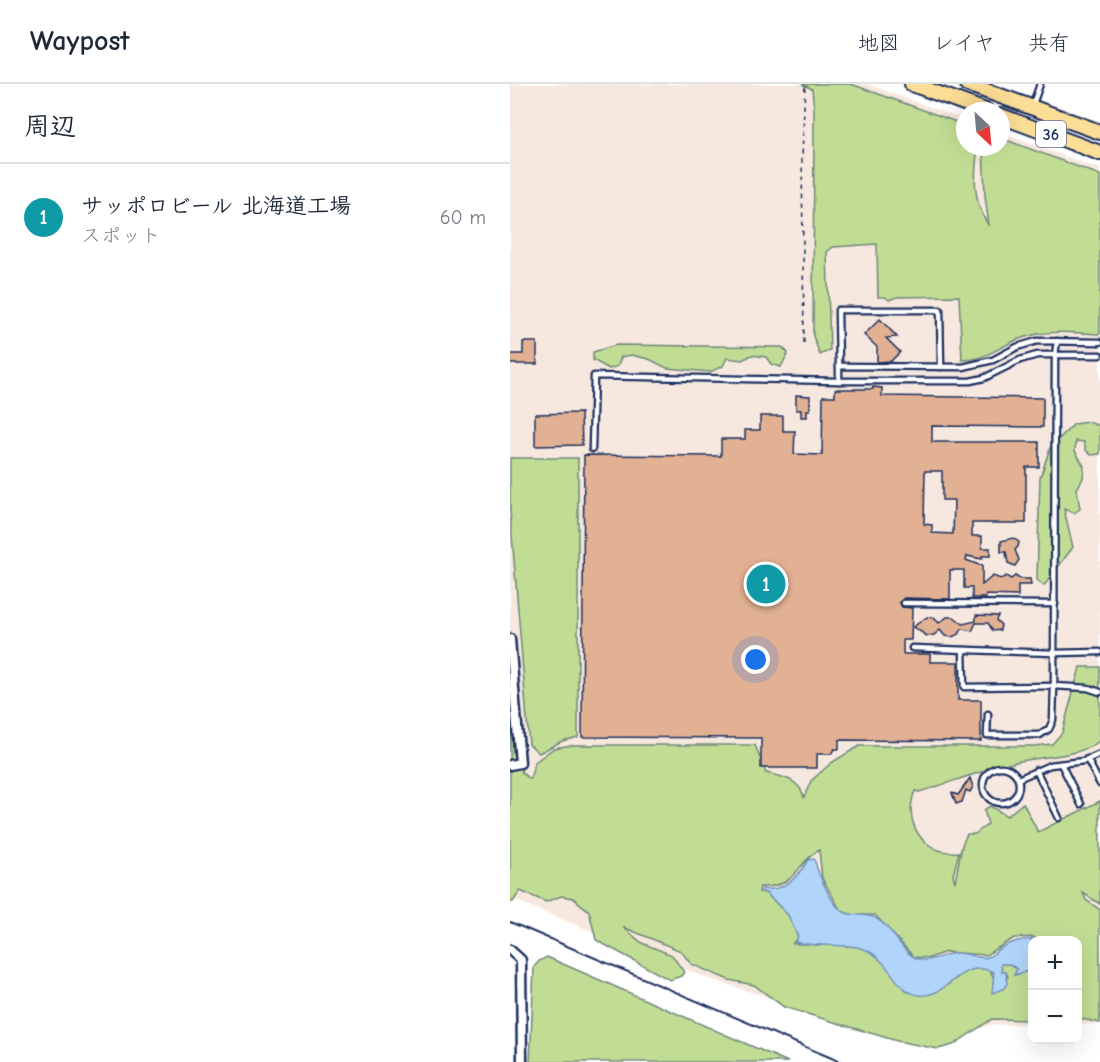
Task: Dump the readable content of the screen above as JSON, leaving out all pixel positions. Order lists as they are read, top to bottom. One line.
{"streets":{"highway":["36"]},"north":"bottom right","page":{"header":"Waypost","nav":["地図","レイヤ","共有"],"heading":"周辺","list":[{"mark":"1","name":"サッポロビール 北海道工場","note":"スポット","value":"60 m"}],"pins":"1","map_buttons":["+","−"]}}
